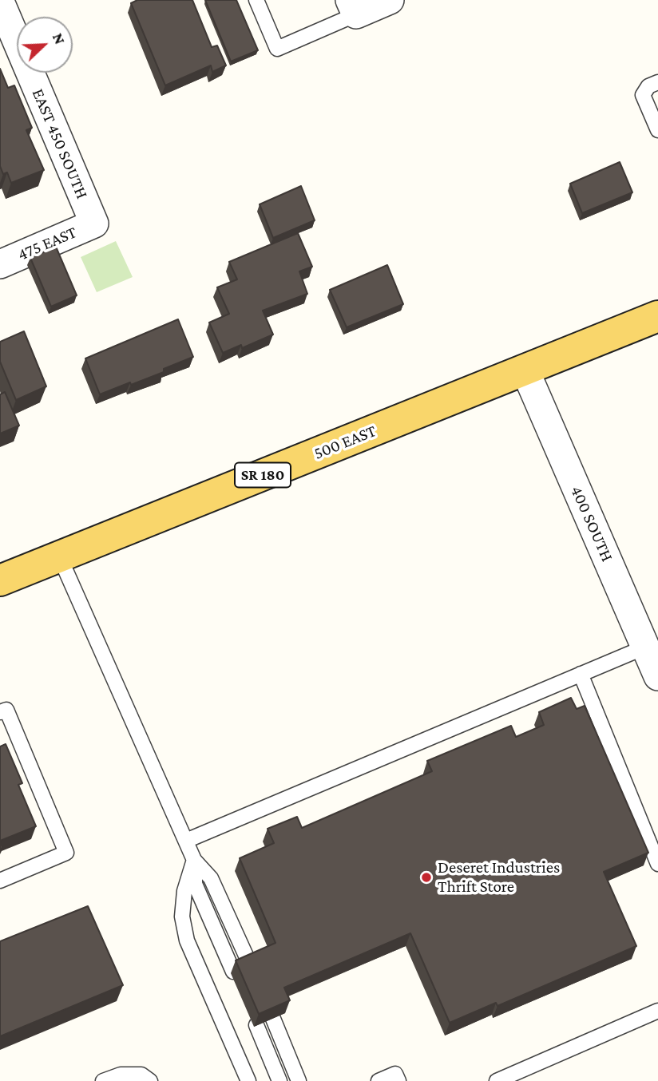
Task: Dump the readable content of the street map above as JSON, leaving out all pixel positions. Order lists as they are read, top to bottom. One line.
{"streets":{"main road":["500 EAST","SR 180"],"street":["EAST 450 SOUTH","475 EAST","400 SOUTH"]},"crossings":[["EAST 450 SOUTH","475 EAST"],["500 EAST","400 SOUTH"]],"places":["Deseret Industries Thrift Store"],"north":"top right"}
